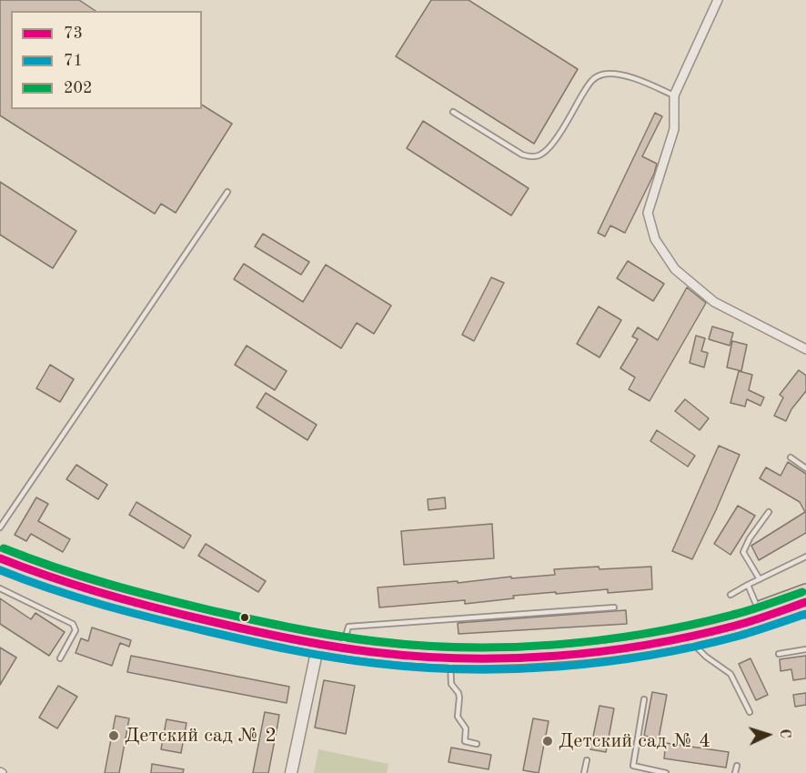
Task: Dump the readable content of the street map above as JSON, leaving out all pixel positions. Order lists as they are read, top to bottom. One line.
{"places":["Детский сад № 2","Детский сад № 4"],"lines":["transit line 202","transit line 73","transit line 71"],"legend":["73","71","202"],"north":"right"}
